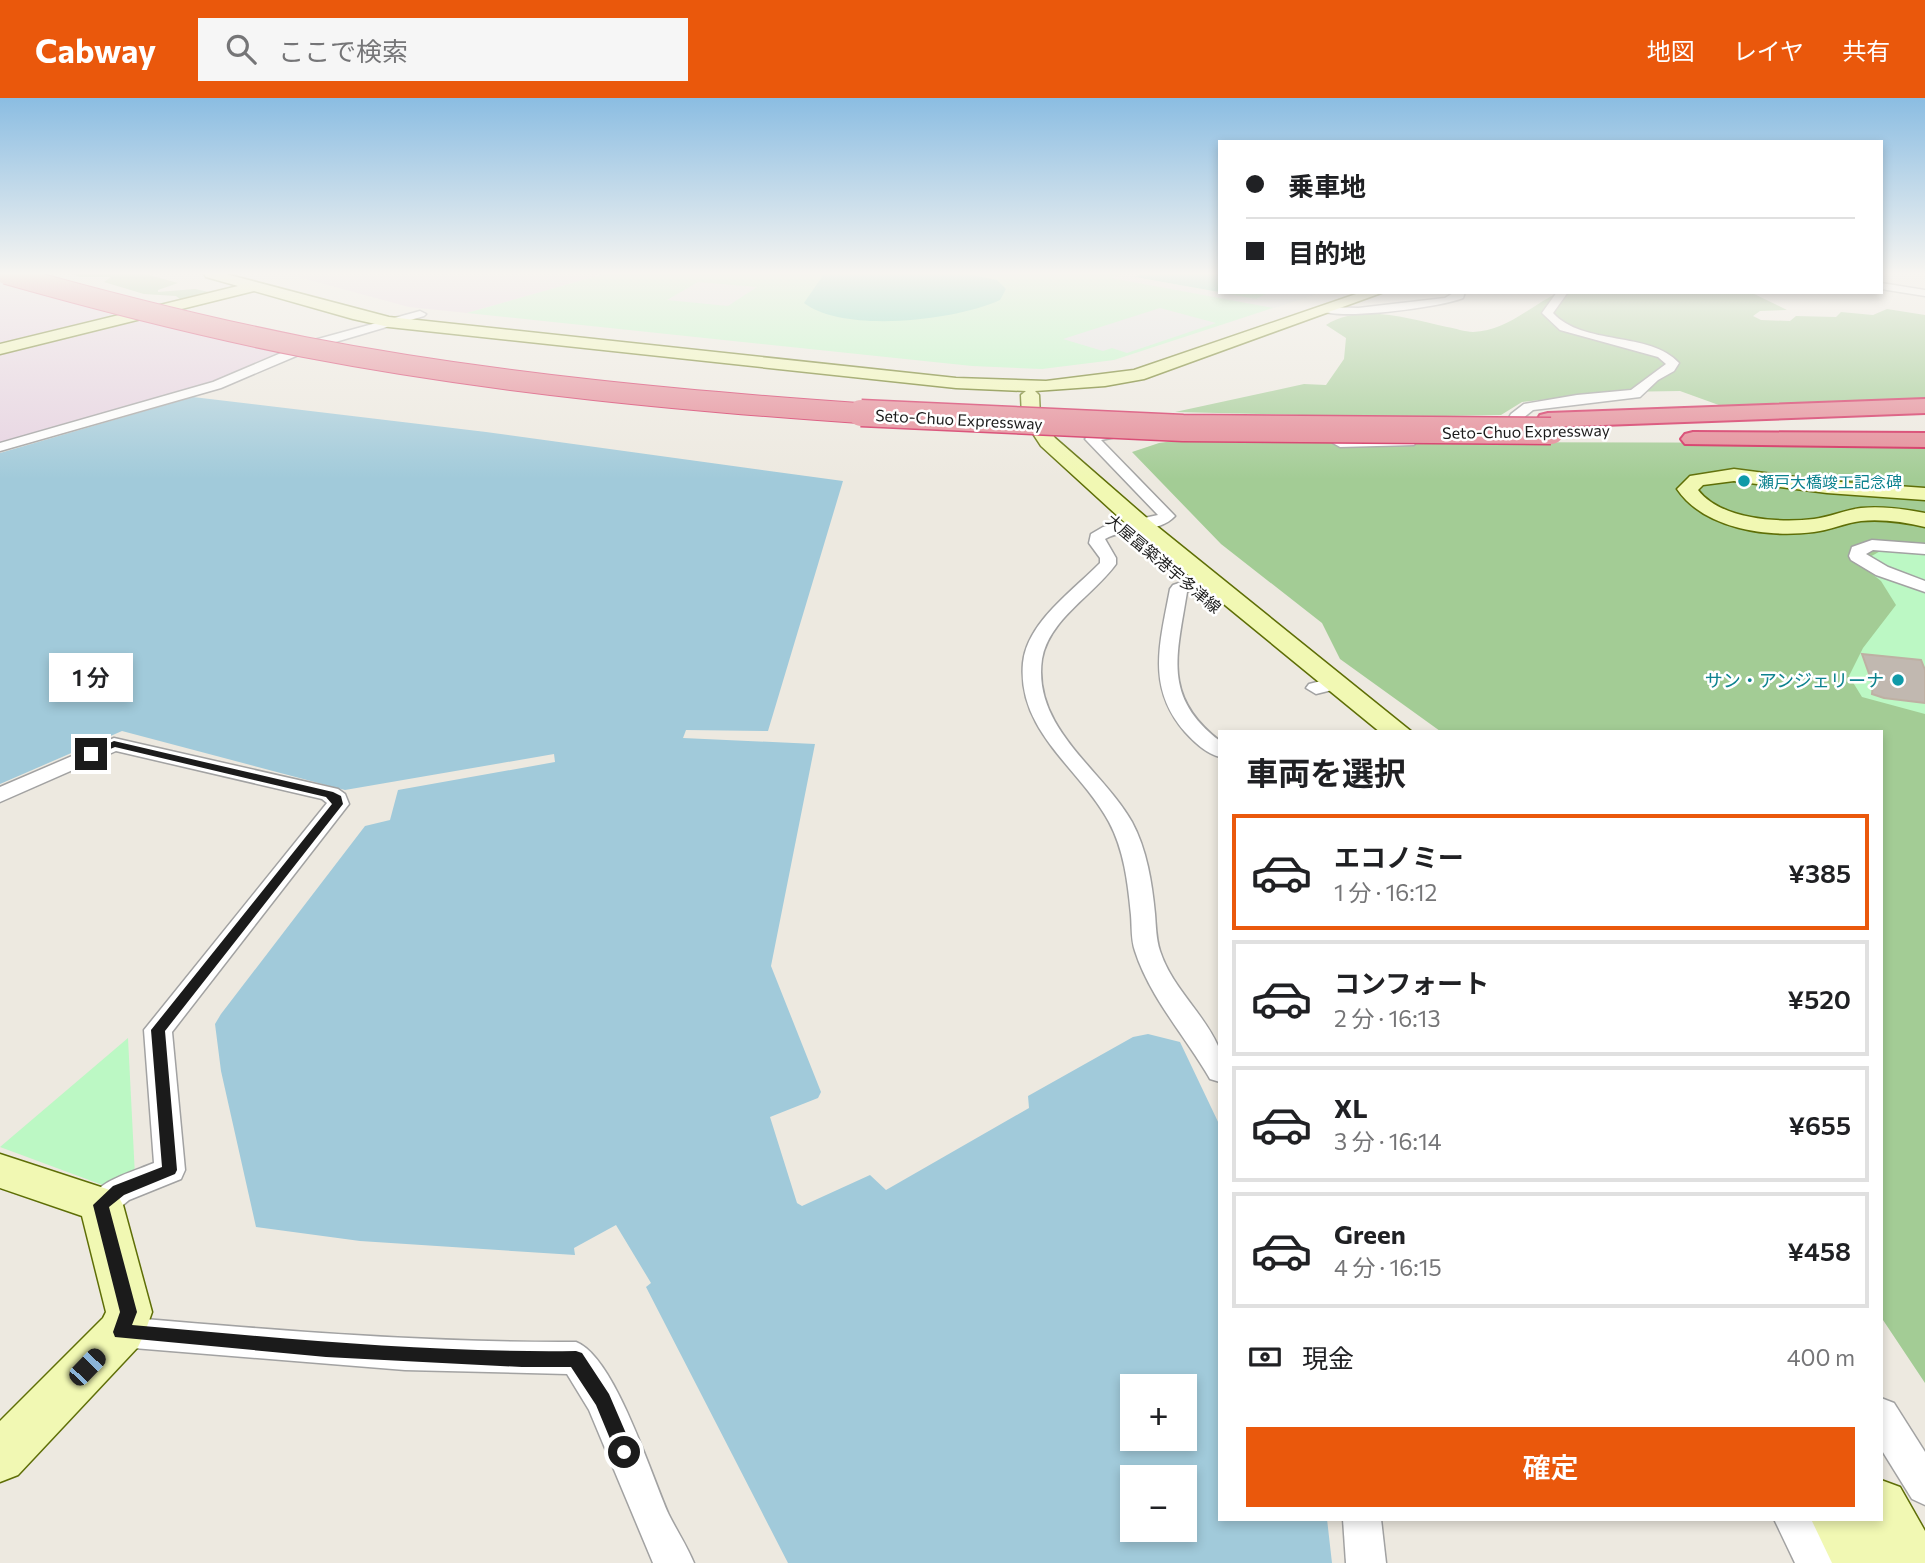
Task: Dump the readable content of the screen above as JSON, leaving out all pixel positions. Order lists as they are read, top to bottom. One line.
{"streets":{"highway":["Seto-Chuo Expressway"],"main road":["大屋冨築港宇多津線"]},"places":["瀬戸大橋竣工記念碑","サン・アンジェリーナ"],"page":{"header":"Cabway","search":"ここで検索","nav":["地図","レイヤ","共有"],"banner":["乗車地","目的地"],"bubble":"1 分","heading":"車両を選択","list":[{"name":"エコノミー","note":"1 分 · 16:12","value":"¥385"},{"name":"コンフォート","note":"2 分 · 16:13","value":"¥520"},{"name":"XL","note":"3 分 · 16:14","value":"¥655"},{"name":"Green","note":"4 分 · 16:15","value":"¥458"}],"pay":["現金","400 m"],"map_buttons":["+","−"],"buttons":"確定"}}
